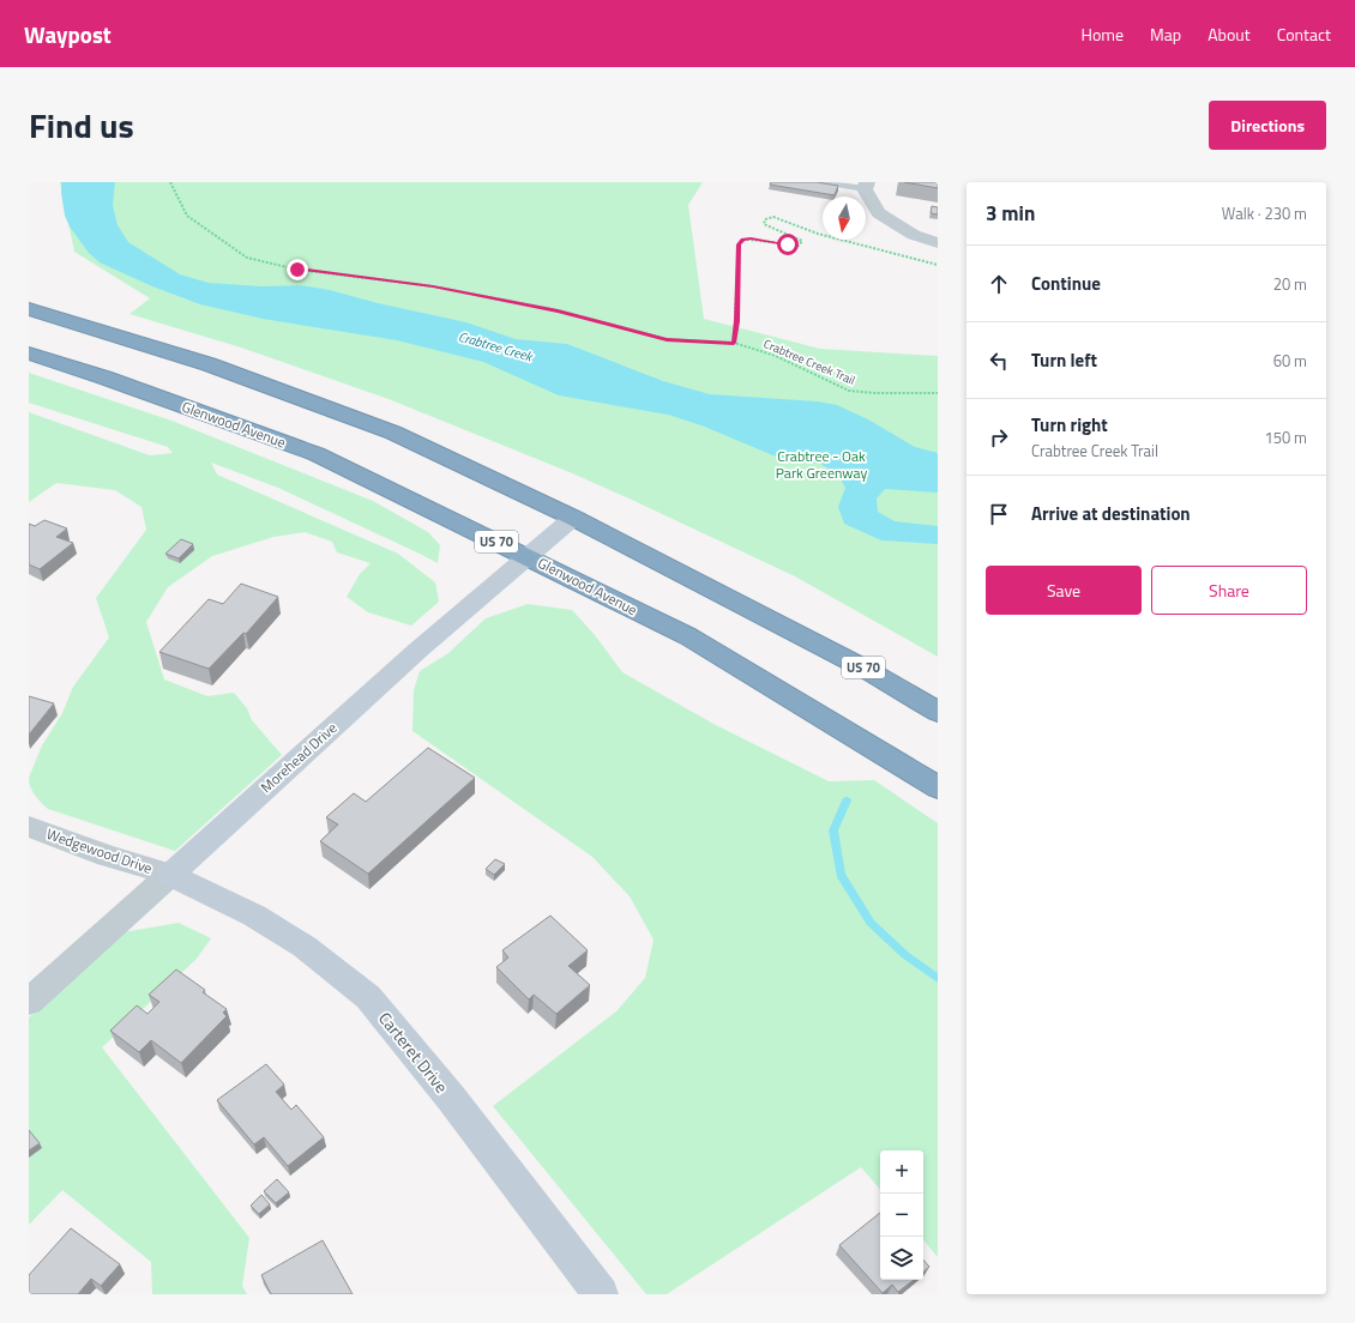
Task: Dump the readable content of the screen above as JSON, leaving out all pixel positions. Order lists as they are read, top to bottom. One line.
{"streets":{"highway":["Glenwood Avenue","US 70"],"street":["Morehead Drive","Wedgewood Drive","Carteret Drive"],"path":["Crabtree Creek Trail"]},"crossings":[["Glenwood Avenue","Morehead Drive"],["US 70","Morehead Drive"],["Morehead Drive","Wedgewood Drive"],["Morehead Drive","Carteret Drive"],["Wedgewood Drive","Carteret Drive"]],"water":["Crabtree Creek"],"parks":["Crabtree - Oak Park Greenway"],"north":"bottom","page":{"header":"Waypost","nav":["Home","Map","About","Contact"],"title":"Find us","buttons":["Directions",["Save","Share"]],"heading":["3 min","Walk · 230 m"],"list":[["Continue","20 m"],["Turn left","60 m"],["Turn right","Crabtree Creek Trail","150 m"],"Arrive at destination"],"map_buttons":["+","−"]}}
